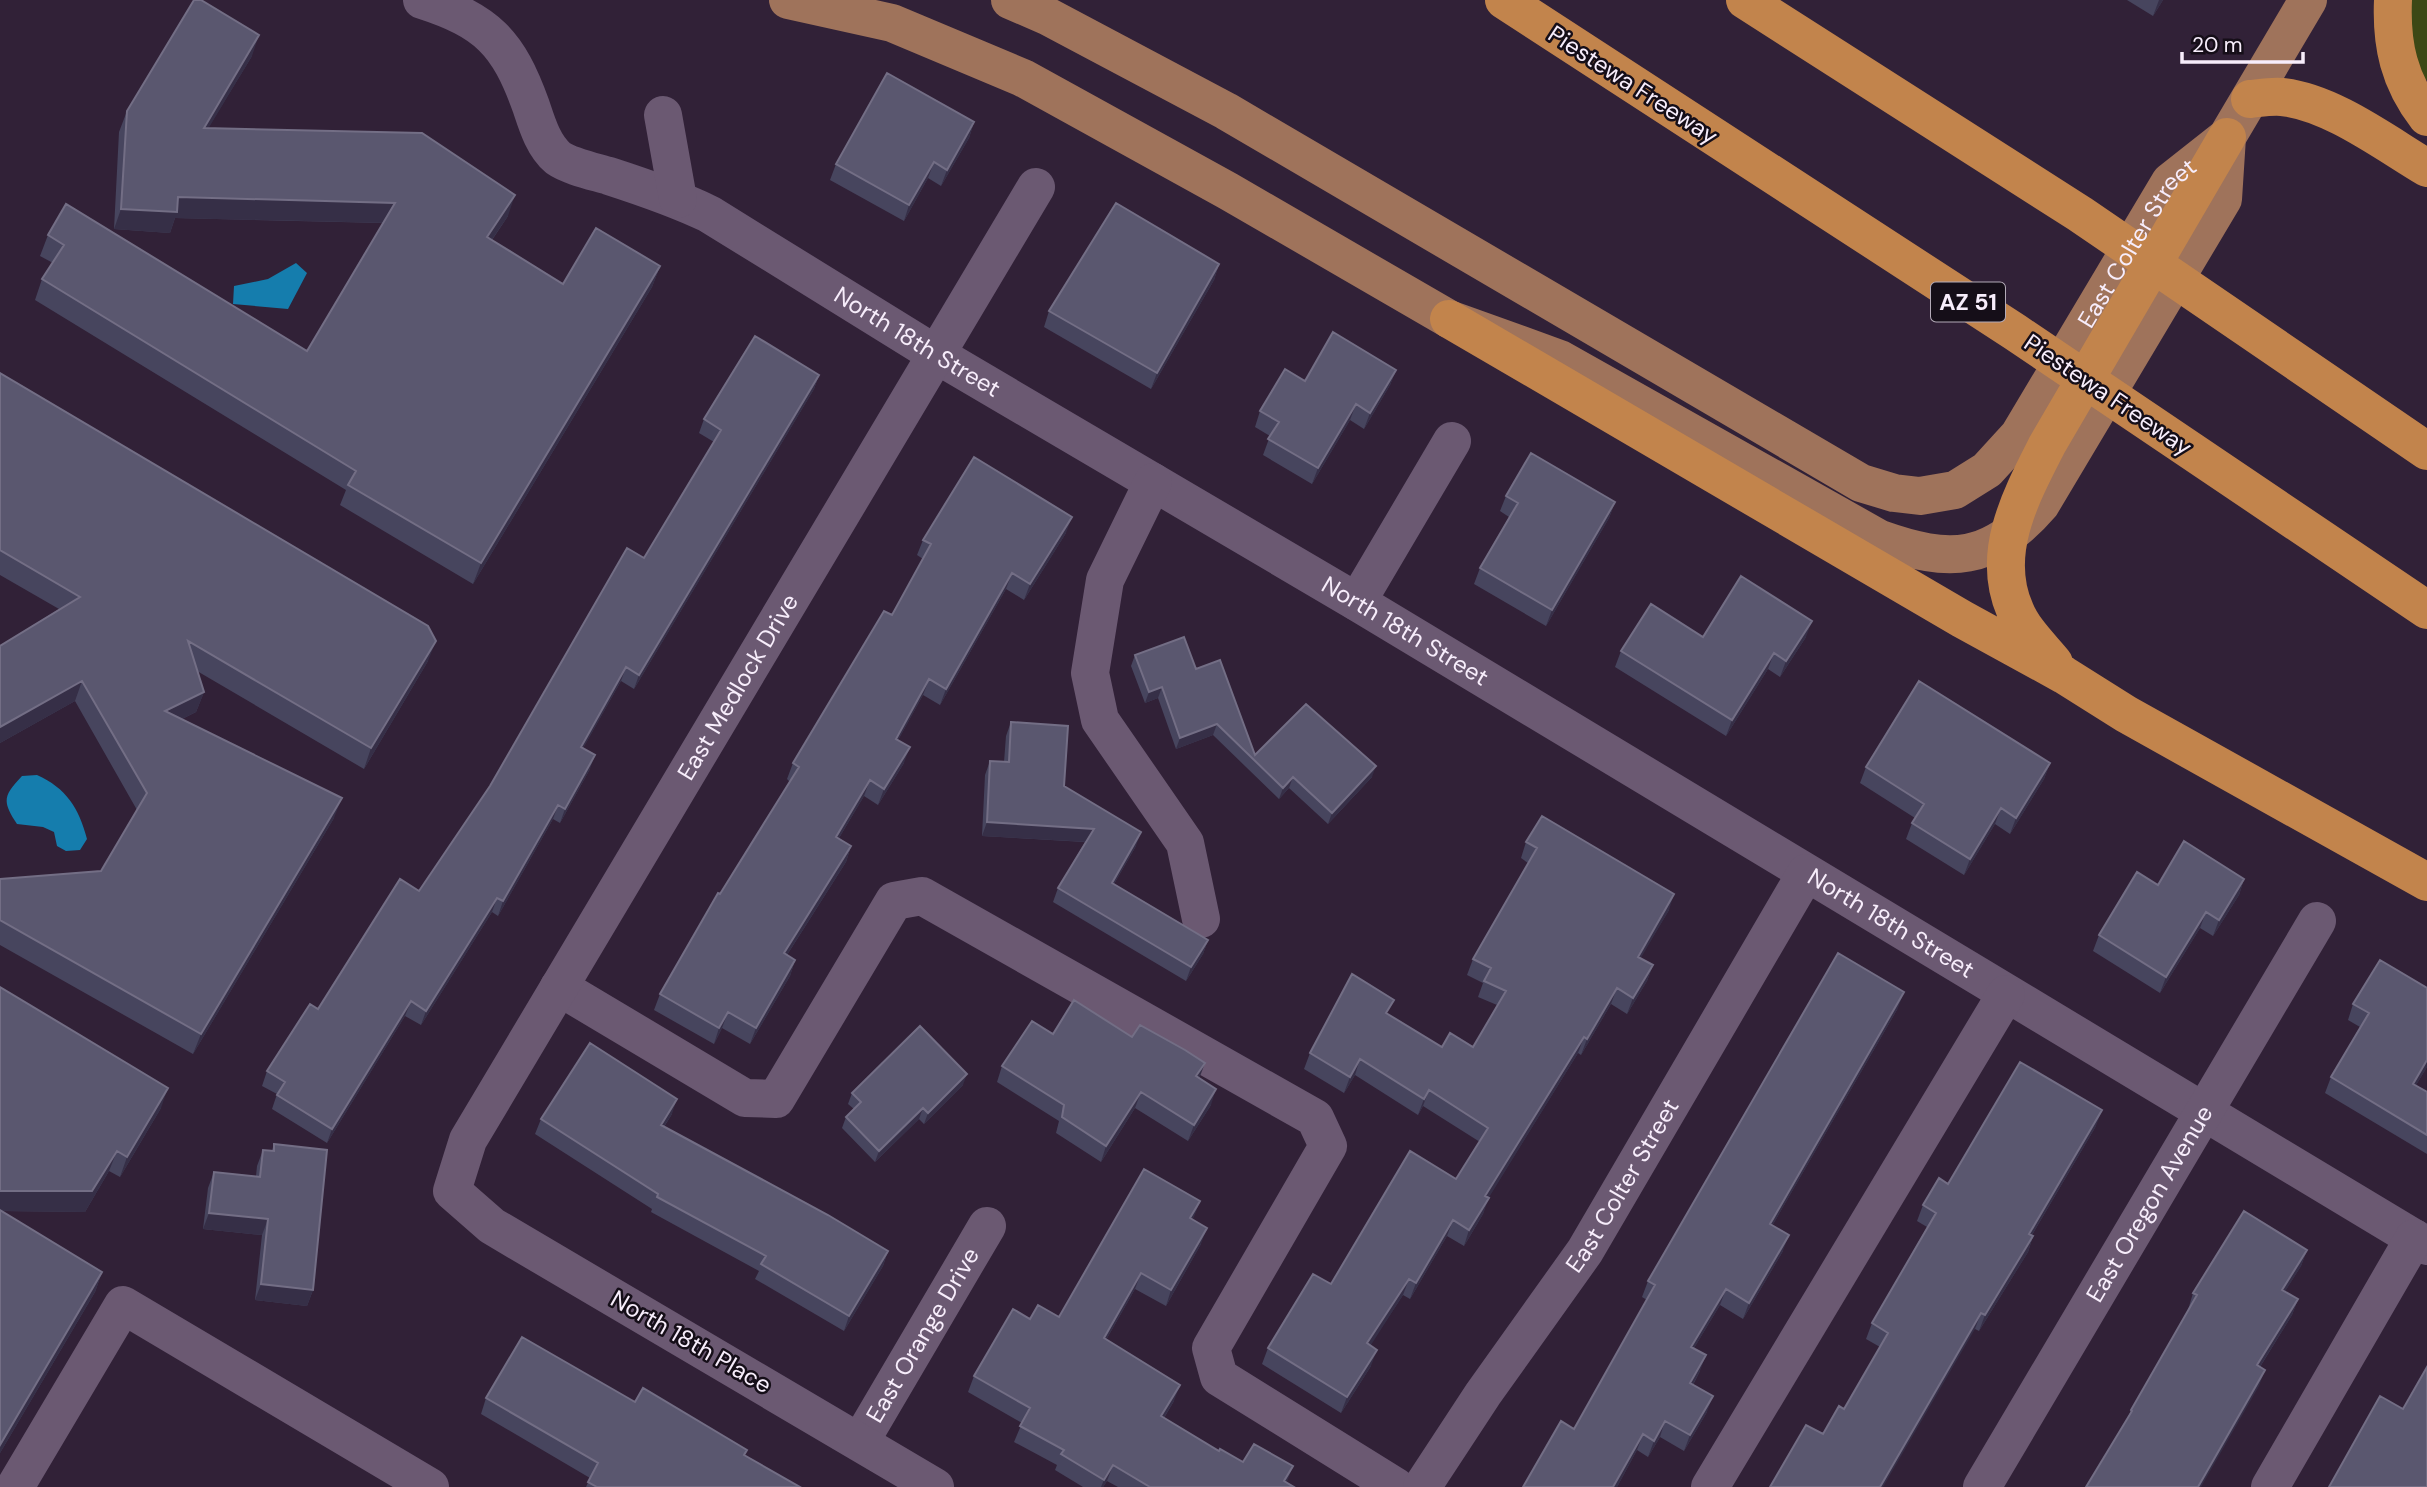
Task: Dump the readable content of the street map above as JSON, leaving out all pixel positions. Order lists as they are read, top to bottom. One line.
{"streets":{"highway":["Piestewa Freeway","AZ 51"],"street":["East Colter Street","North 18th Street","East Medlock Drive","East Oregon Avenue","East Orange Drive","North 18th Place"]},"crossings":[["East Colter Street","North 18th Street"],["North 18th Street","East Medlock Drive"],["North 18th Street","East Oregon Avenue"],["East Medlock Drive","North 18th Place"],["East Orange Drive","North 18th Place"]],"scale_bar":"20 m"}
